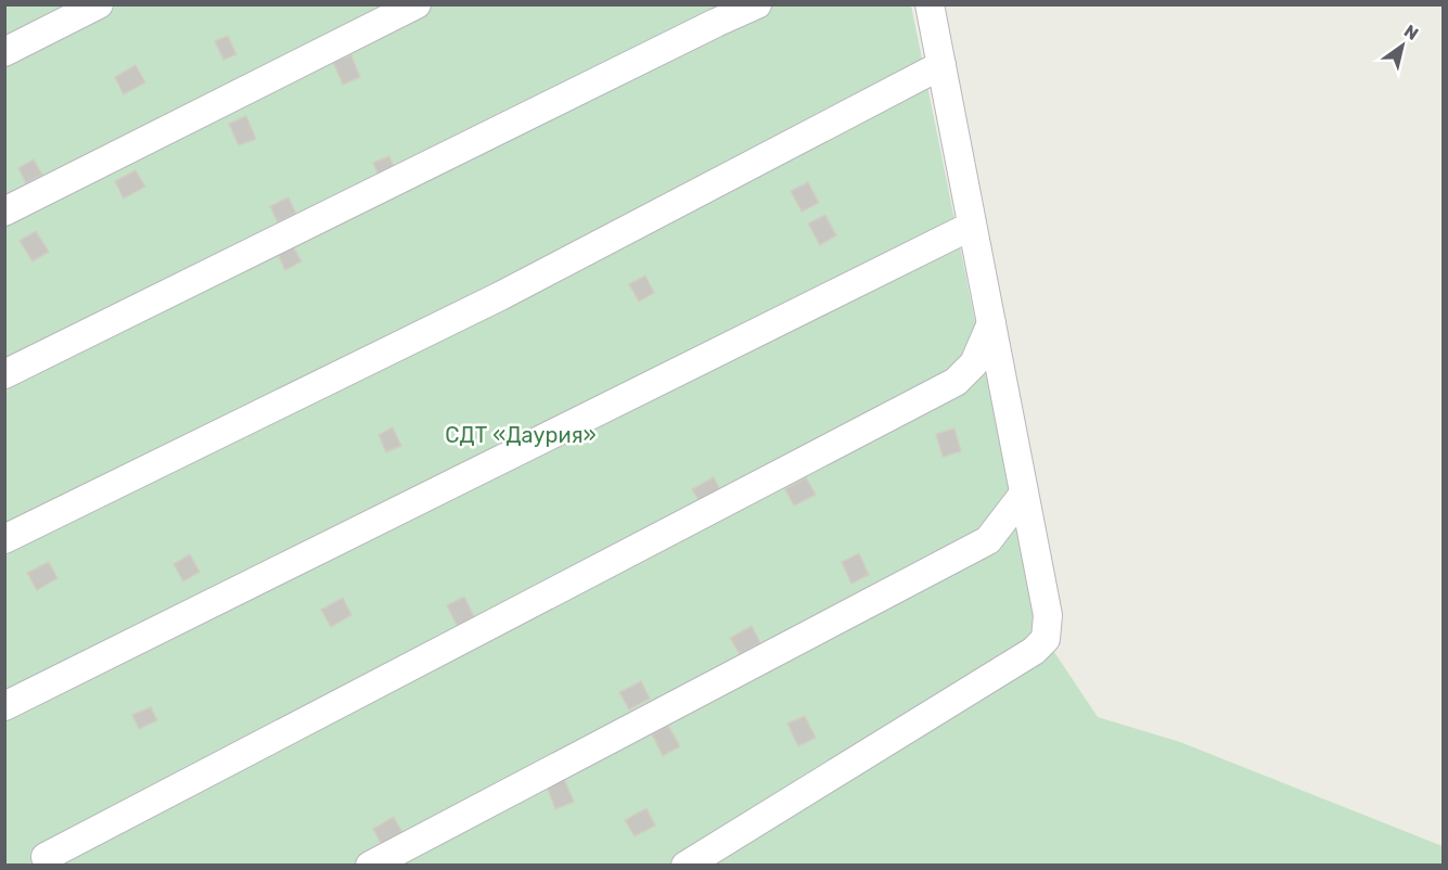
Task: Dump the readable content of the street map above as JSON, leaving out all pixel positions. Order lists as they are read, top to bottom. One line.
{"parks":["СДТ «Даурия»"],"north":"top right"}
